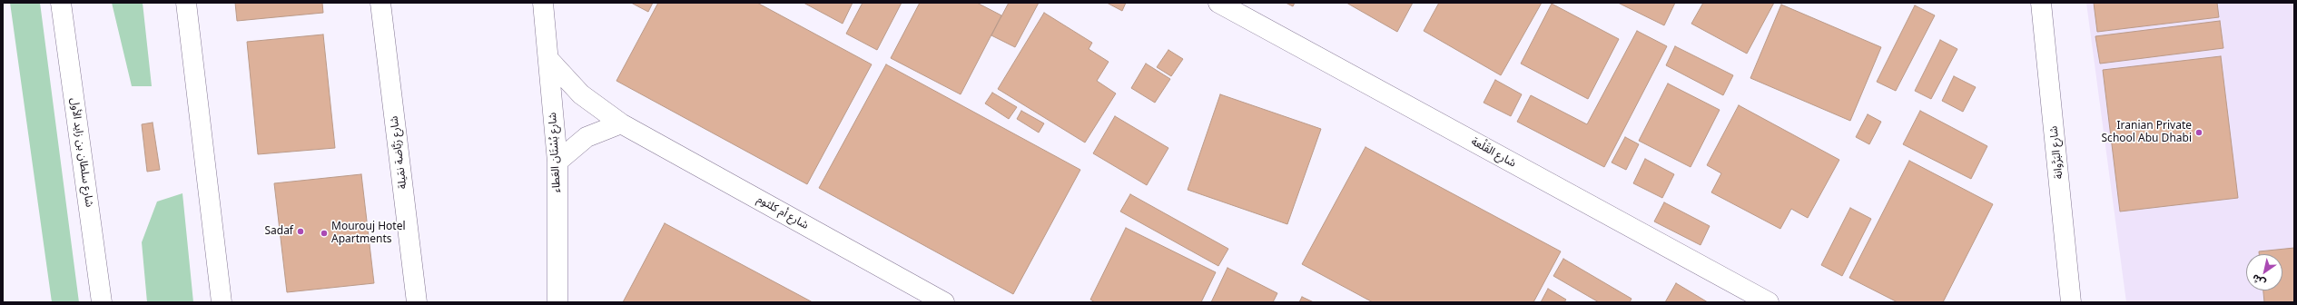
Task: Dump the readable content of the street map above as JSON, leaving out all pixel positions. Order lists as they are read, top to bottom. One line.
{"streets":{"street":["شارع سلطان بن زايد الأول","شارع رَبَّاضة نمَيلة","شارع بُسْتَان العَطاء","شارع القَلْعة","شارع البَرَّوانة","شارع أم كلثوم"]},"crossings":[["شارع بُسْتَان العَطاء","شارع أم كلثوم"]],"places":["Iranian Private School Abu Dhabi","Sadaf","Mourouj Hotel Apartments"],"north":"bottom left"}
